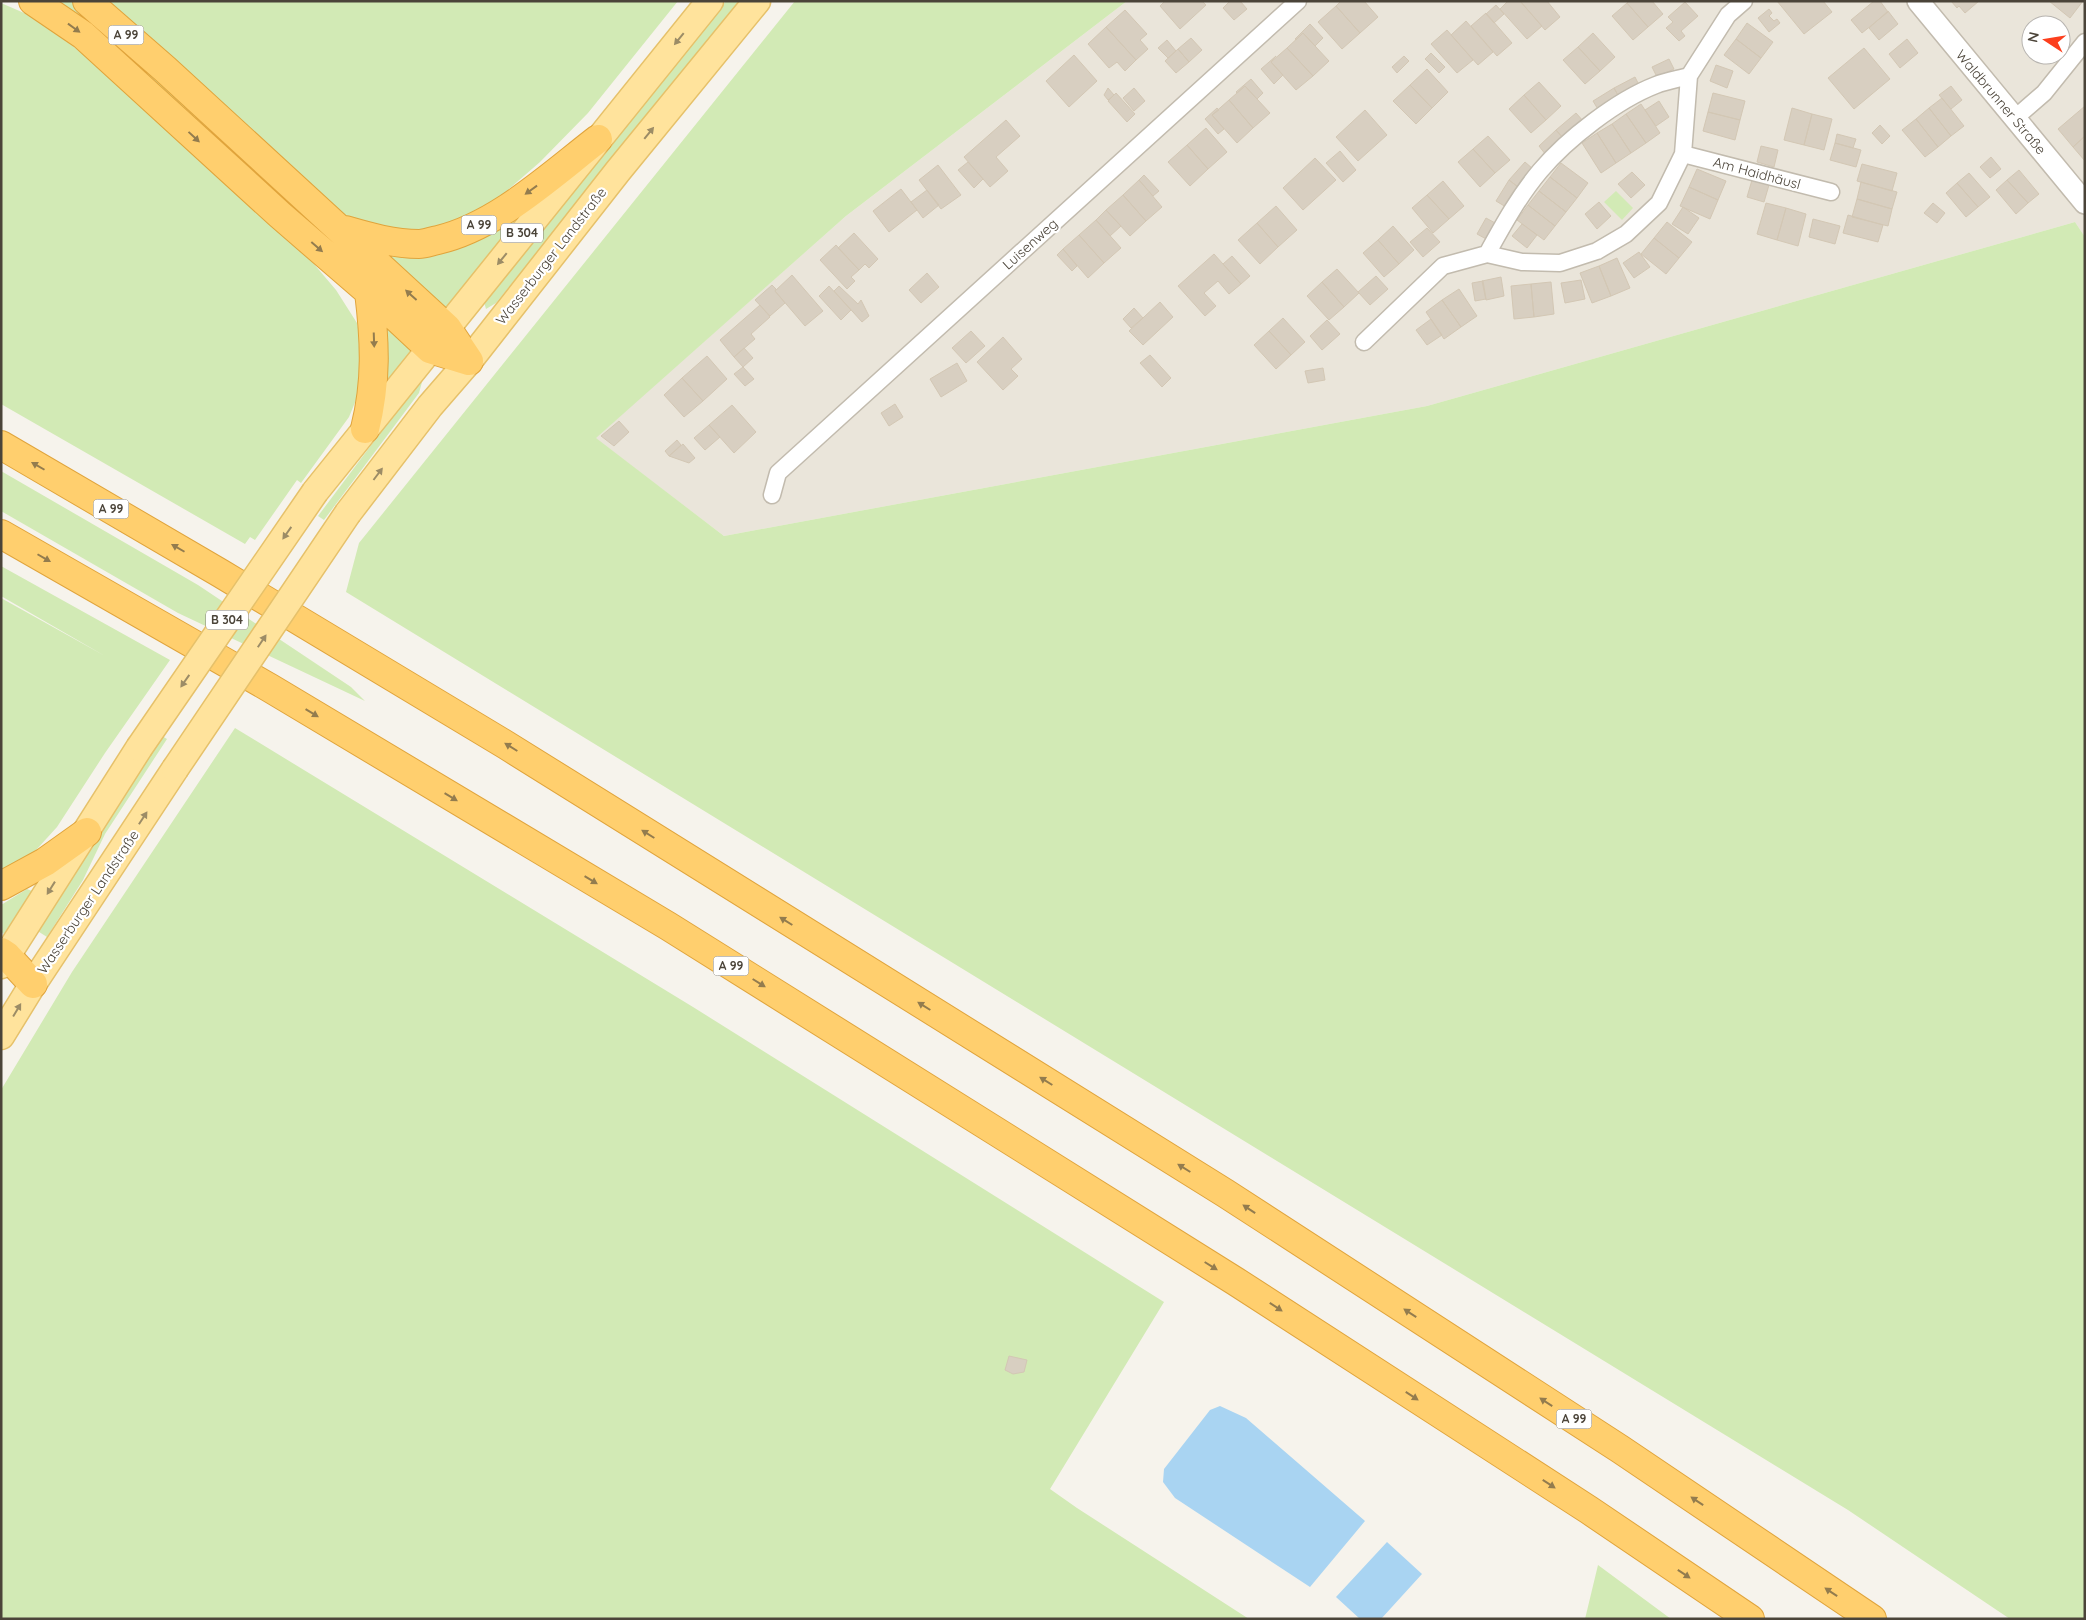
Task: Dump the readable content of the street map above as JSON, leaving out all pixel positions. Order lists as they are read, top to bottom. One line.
{"streets":{"highway":["A 99"],"main road":["B 304","Wasserburger Landstraße"],"street":["Waldbrunner Straße","Am Haidhäusl","Luisenweg"]},"crossings":[["A 99","B 304"],["A 99","Wasserburger Landstraße"]],"north":"left"}
